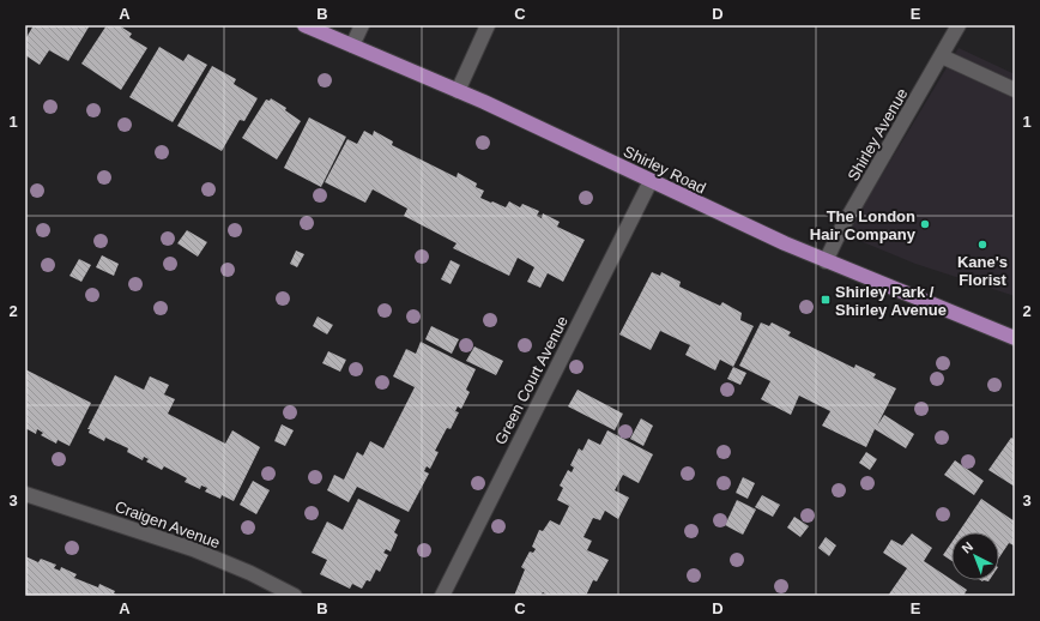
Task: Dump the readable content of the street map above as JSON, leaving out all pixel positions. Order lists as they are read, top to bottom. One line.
{"streets":{"main road":["Shirley Road"],"street":["Shirley Avenue","Green Court Avenue","Craigen Avenue"]},"crossings":[["Shirley Avenue","Shirley Road"],["Shirley Road","Green Court Avenue"]],"places":{"other":["The London Hair Company","Kane's Florist"],"transit":["Shirley Park / Shirley Avenue"]},"north":"top left","grid":{"columns":["A","B","C","D","E"],"rows":["1","2","3"]}}
